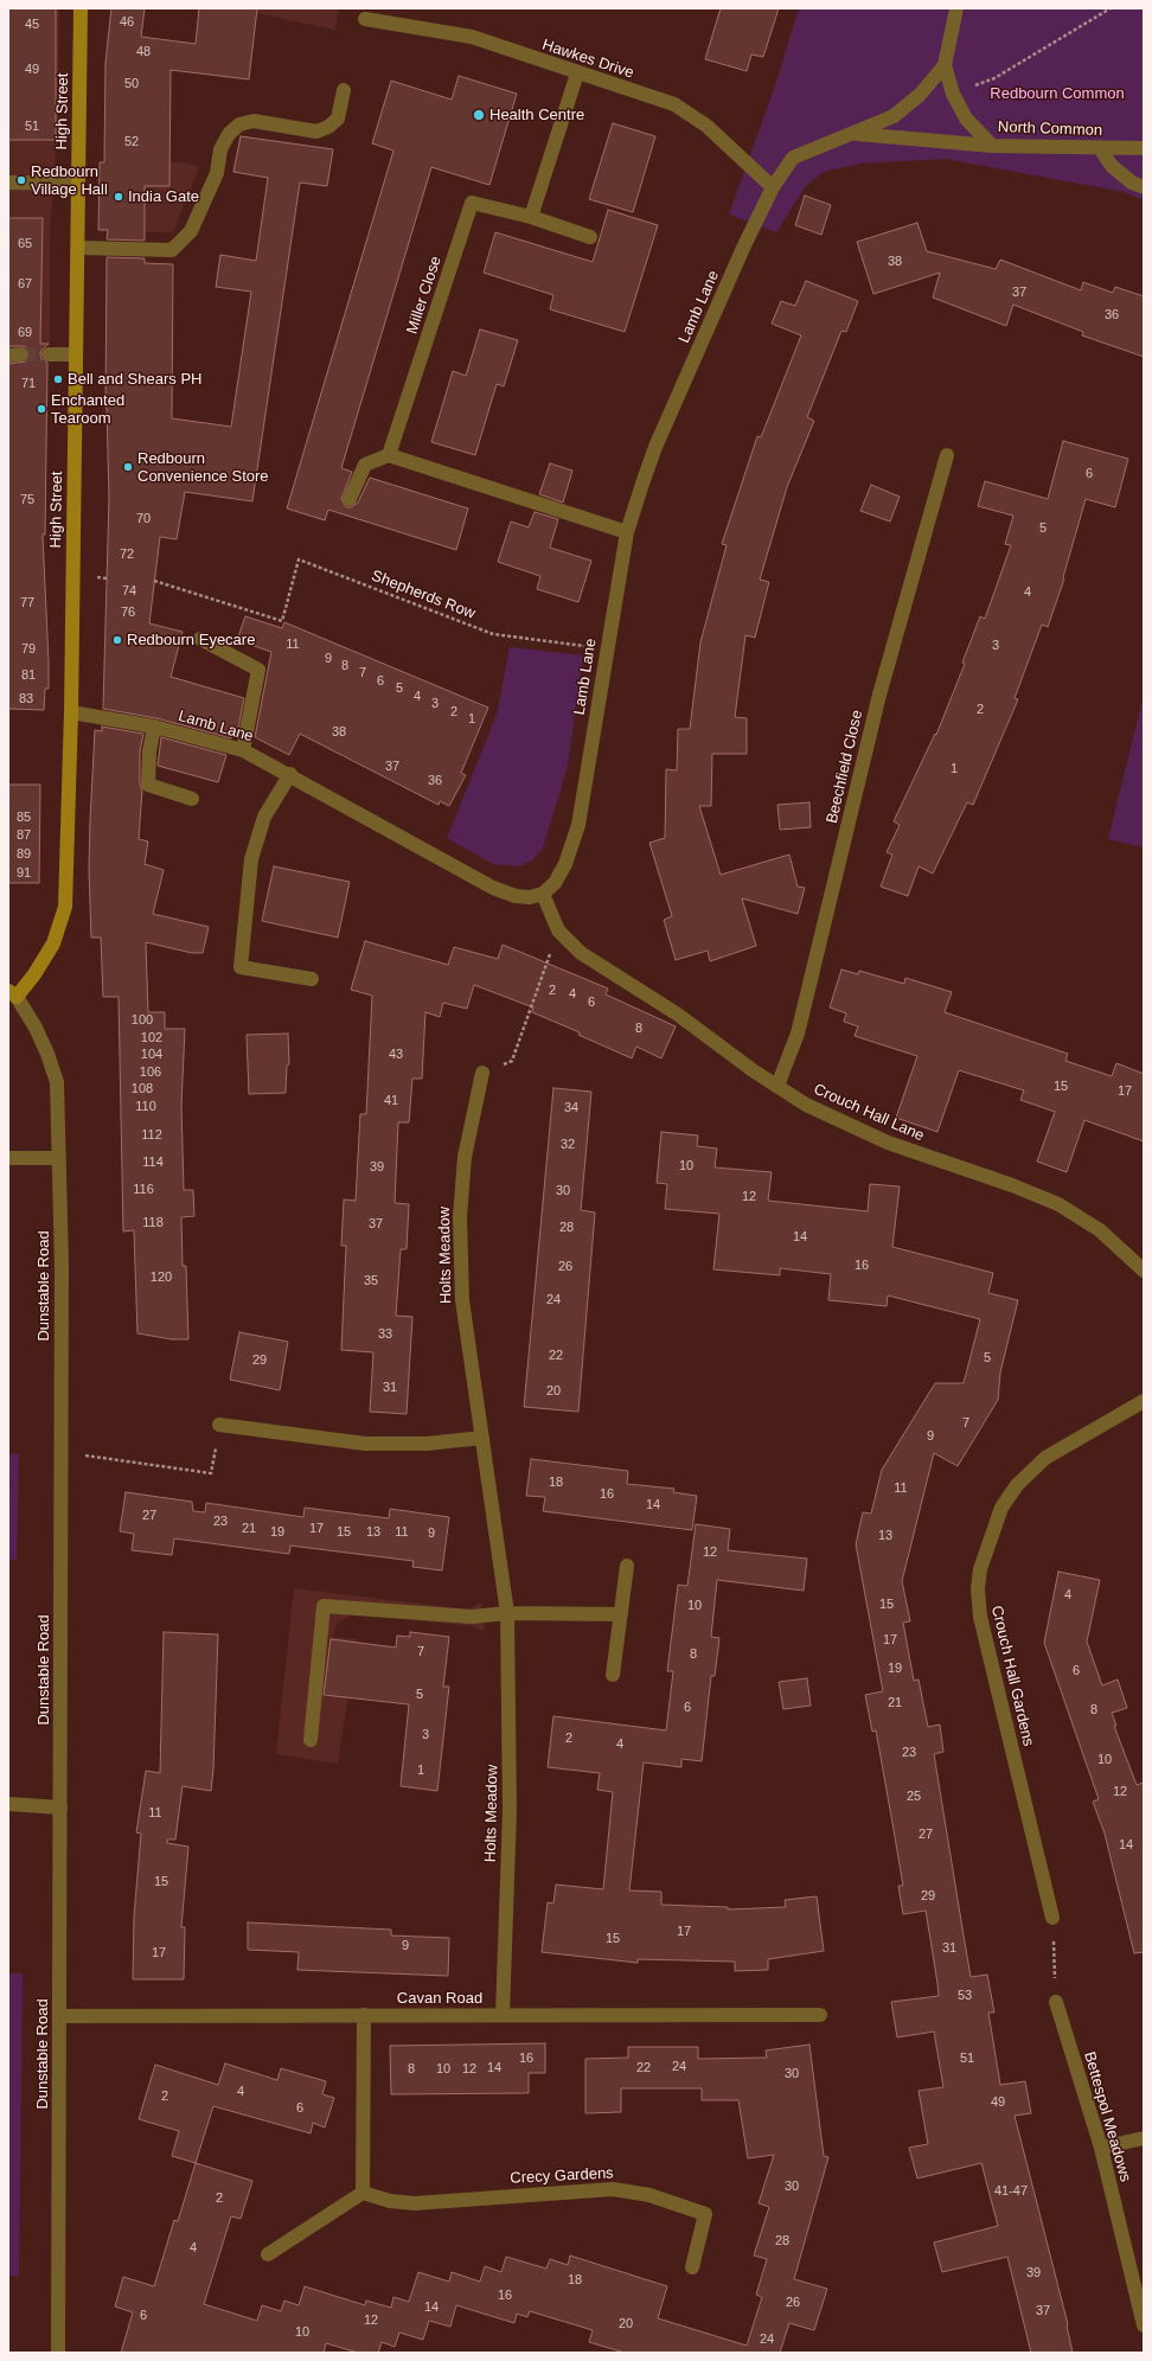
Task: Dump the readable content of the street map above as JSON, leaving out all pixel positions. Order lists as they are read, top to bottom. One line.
{"streets":{"street":["Hawkes Drive","High Street","North Common","Miller Close","Lamb Lane","Beechfield Close","Crouch Hall Lane","Holts Meadow","Dunstable Road","Crouch Hall Gardens","Cavan Road","Bettespol Meadows","Crecy Gardens"],"path":["Shepherds Row"]},"crossings":[["Hawkes Drive","Lamb Lane"],["High Street","Lamb Lane"],["High Street","Dunstable Road"],["North Common","Lamb Lane"],["Lamb Lane","Shepherds Row"],["Lamb Lane","Crouch Hall Lane"],["Beechfield Close","Crouch Hall Lane"],["Holts Meadow","Cavan Road"],["Dunstable Road","Cavan Road"]],"parks":["Redbourn Common"],"places":["Health Centre","Redbourn Village Hall","India Gate","Bell and Shears PH","Enchanted Tearoom","Redbourn Convenience Store","Redbourn Eyecare"],"house_numbers":["46","45","48","49","50","51","52","65","38","67","37","36","69","71","6","75","70","5","72","74","4","77","76","11","3","79","9","8","7","81","6","5","4","83","3","2","2","1","38","37","1","36","85","87","89","91","2","4","6","100","8","102","104","43","106","15","108","17","41","110","34","112","32","114","10","39","116","30","12","118","37","28","14","16","26","120","35","24","33","22","5","29","31","20","7","9","18","11","16","14","27","23","21","17","19","15","13","11","9","13","12","4","15","10","17","7","8","19","6","5","21","6","8","3","2","4","23","10","1","12","25","11","27","14","15","29","17","15","9","31","17","53","16","51","24","14","22","8","10","12","30","4","2","49","6","30","41-47","2","28","4","39","18","16","26","14","37","6","12","20","10","24"]}
